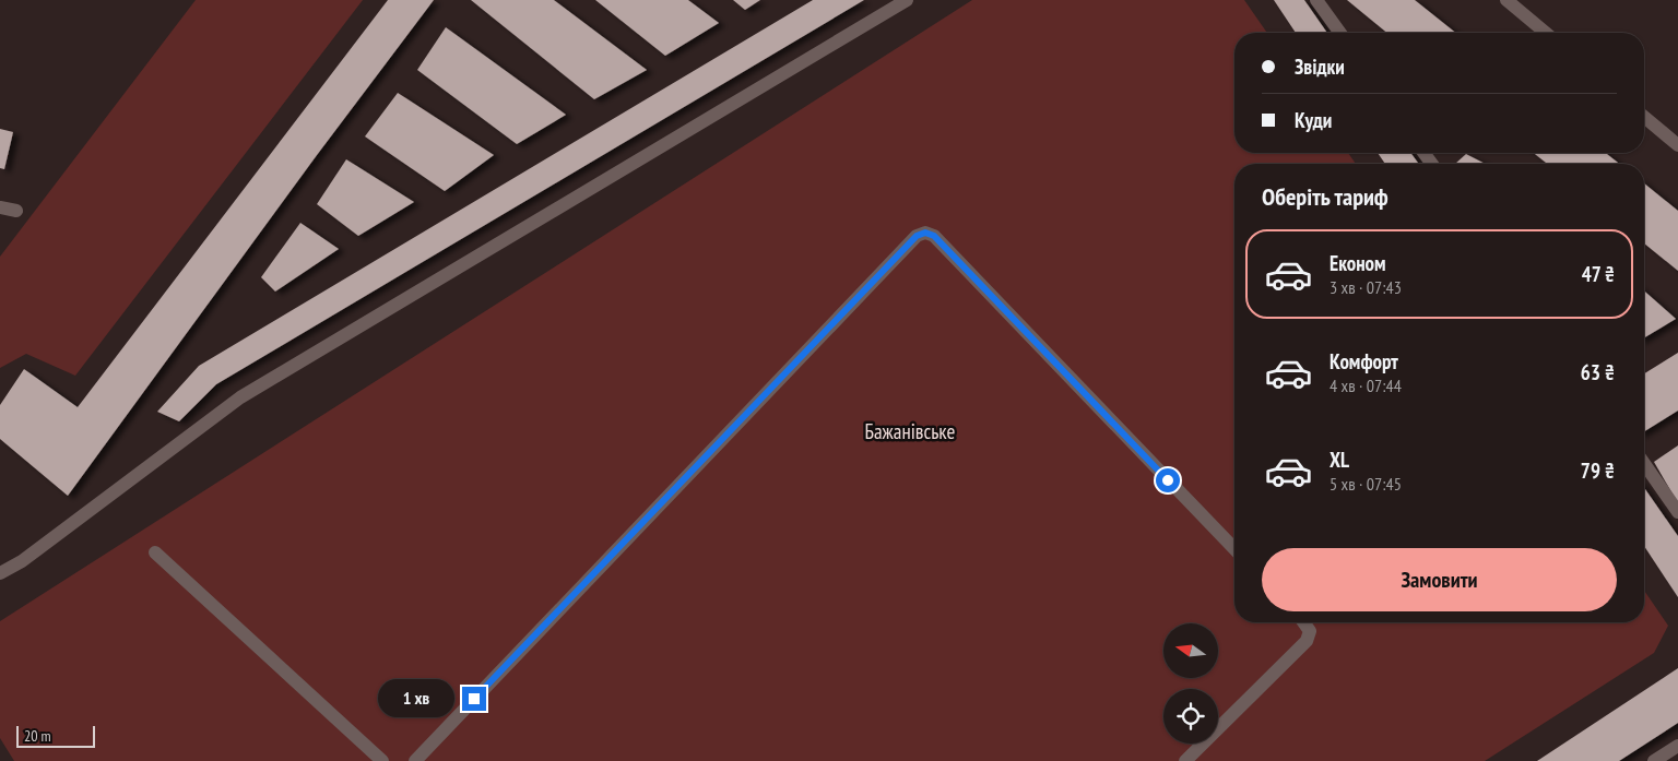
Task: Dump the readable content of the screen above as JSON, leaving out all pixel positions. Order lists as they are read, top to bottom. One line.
{"parks":["Бажанівське"],"scale_bar":"20 m","north":"left","page":{"banner":["Звідки","Куди"],"heading":"Оберіть тариф","list":[{"name":"Економ","note":"3 хв · 07:43","value":"47 ₴"},{"name":"Комфорт","note":"4 хв · 07:44","value":"63 ₴"},{"name":"XL","note":"5 хв · 07:45","value":"79 ₴"}],"buttons":"Замовити","bubble":"1 хв","scale":"20 m"}}
